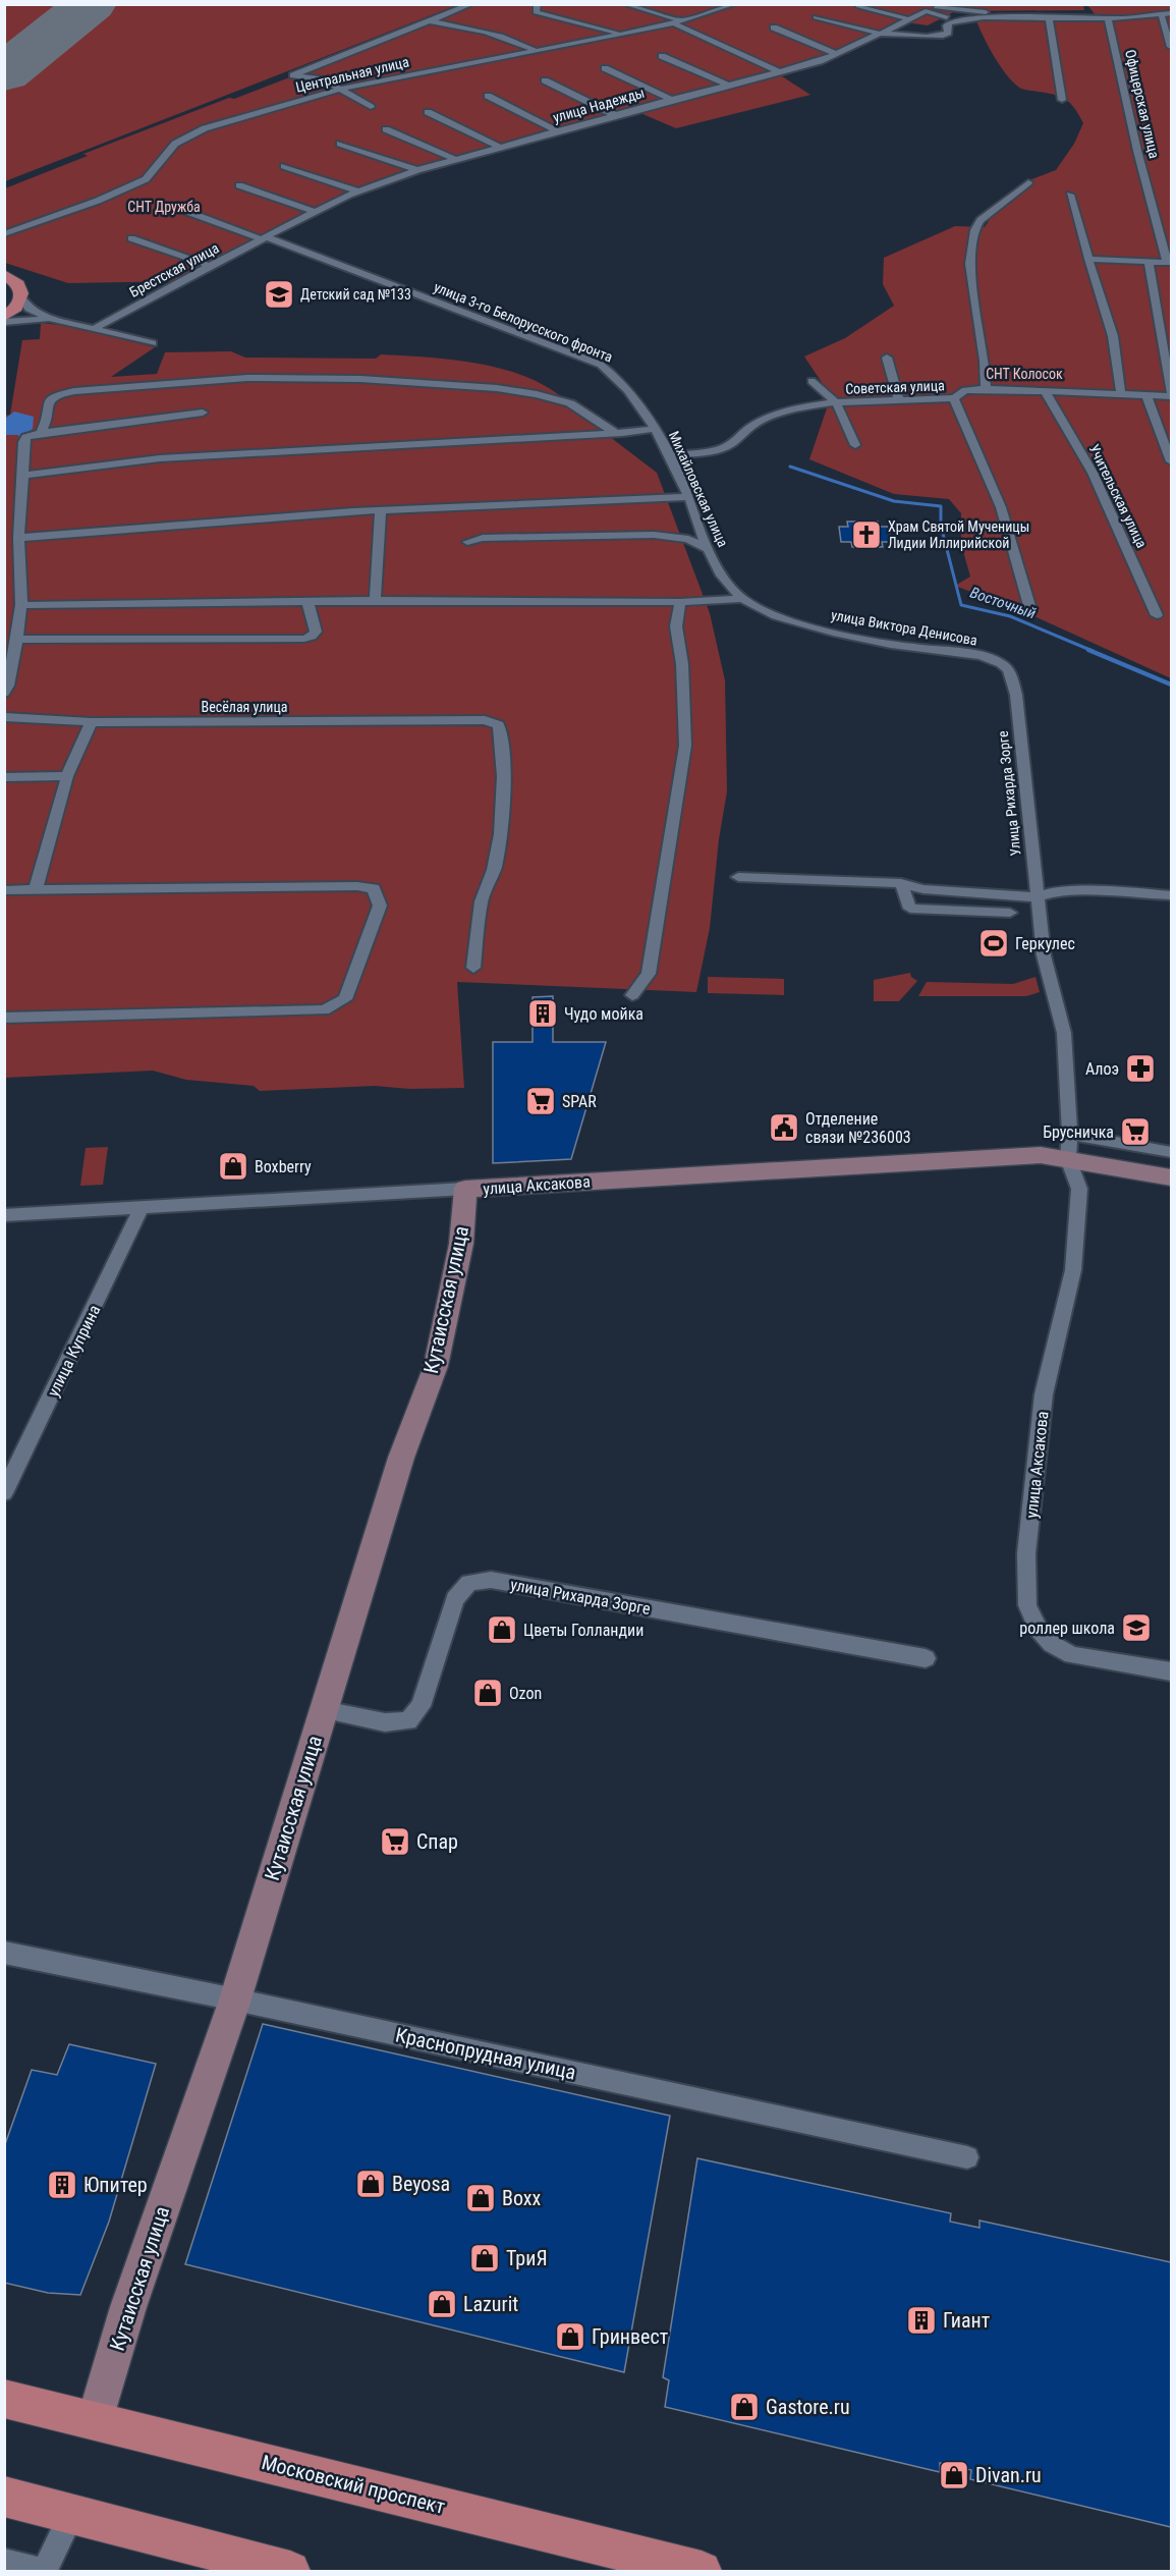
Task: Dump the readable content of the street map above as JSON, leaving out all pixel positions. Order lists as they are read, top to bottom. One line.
{"streets":{"main road":["Московский проспект"],"street":["Центральная улица","Офицерская улица","улица Надежды","Брестская улица","улица 3-го Белорусского фронта","Советская улица","Михайловская улица","Учительская улица","улица Виктора Денисова","Весёлая улица","Улица Рихарда Зорге","улица Аксакова","Кутаисская улица","улица Куприна","улица Рихарда Зорге","Краснопрудная улица"]},"crossings":[["улица Надежды","Брестская улица"],["улица Надежды","улица 3-го Белорусского фронта"],["Брестская улица","улица 3-го Белорусского фронта"],["улица 3-го Белорусского фронта","Михайловская улица"],["Советская улица","Михайловская улица"],["Советская улица","Учительская улица"],["Михайловская улица","улица Виктора Денисова"],["улица Виктора Денисова","Улица Рихарда Зорге"],["улица Аксакова","Кутаисская улица"],["улица Аксакова","улица Куприна"],["Кутаисская улица","улица Рихарда Зорге"],["Кутаисская улица","Краснопрудная улица"],["Кутаисская улица","Московский проспект"]],"water":["Восточный"],"parks":["СНТ Дружба","СНТ Колосок"],"places":{"school or university":["Детский сад №133","роллер школа"],"church":["Храм Святой Мученицы Лидии Иллирийской"],"sports":["Геркулес"],"building":["Чудо мойка","Юпитер","Гиант"],"pharmacy":["Алоэ"],"supermarket":["SPAR","Брусничка","Спар"],"public building":["Отделение связи №236003"],"shop":["Boxberry","Цветы Голландии","Ozon","Beyosa","Boxx","ТриЯ","Lazurit","Гринвест","Gastore.ru","Divan.ru"]}}
